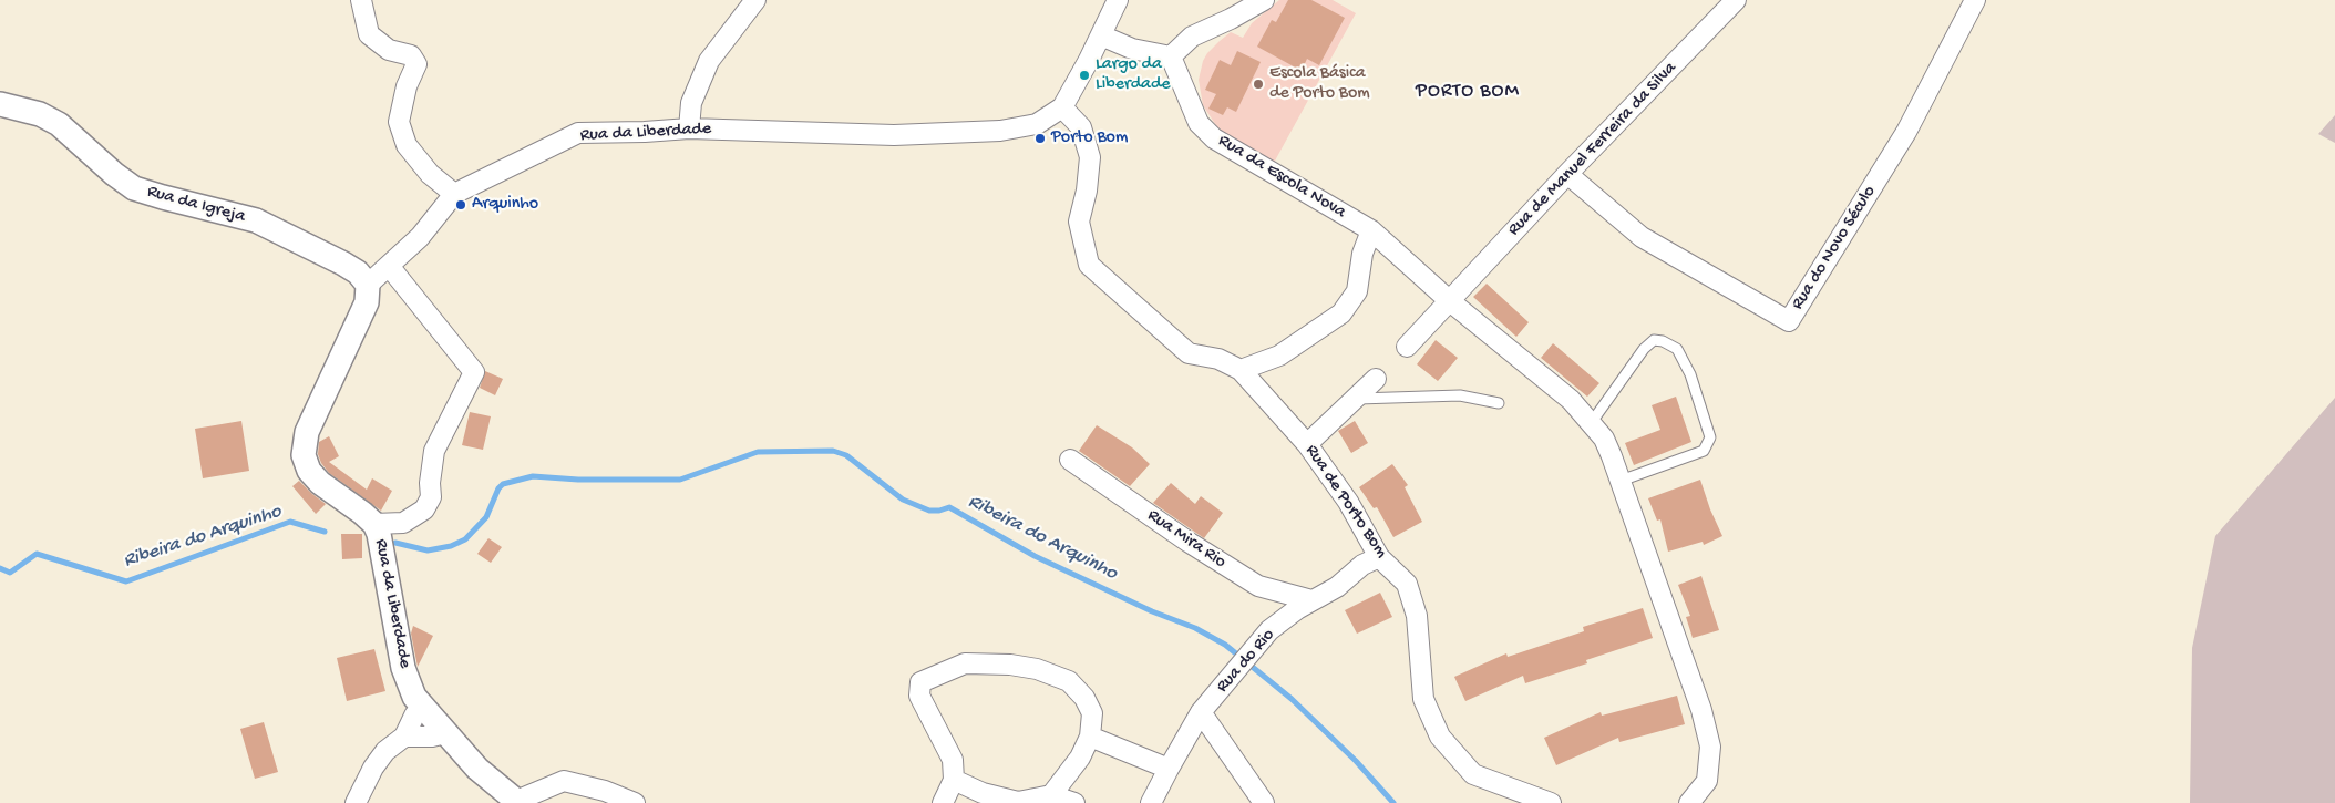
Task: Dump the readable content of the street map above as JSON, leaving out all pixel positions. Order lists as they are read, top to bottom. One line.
{"streets":{"street":["Rua da Liberdade","Rua de Manuel Ferreira da Silva","Rua da Escola Nova","Rua da Igreja","Rua do Novo Século","Rua de Porto Bom","Rua Mira Rio","Rua do Rio"]},"crossings":[["Rua da Liberdade","Rua da Igreja"],["Rua da Liberdade","Rua de Porto Bom"],["Rua de Manuel Ferreira da Silva","Rua da Escola Nova"],["Rua de Manuel Ferreira da Silva","Rua do Novo Século"],["Rua de Porto Bom","Rua do Rio"],["Rua Mira Rio","Rua do Rio"]],"districts":["PORTO BOM"],"water":["Ribeira do Arquinho"],"places":["Largo da Liberdade","Escola Básica de Porto Bom","Porto Bom","Arquinho"]}
